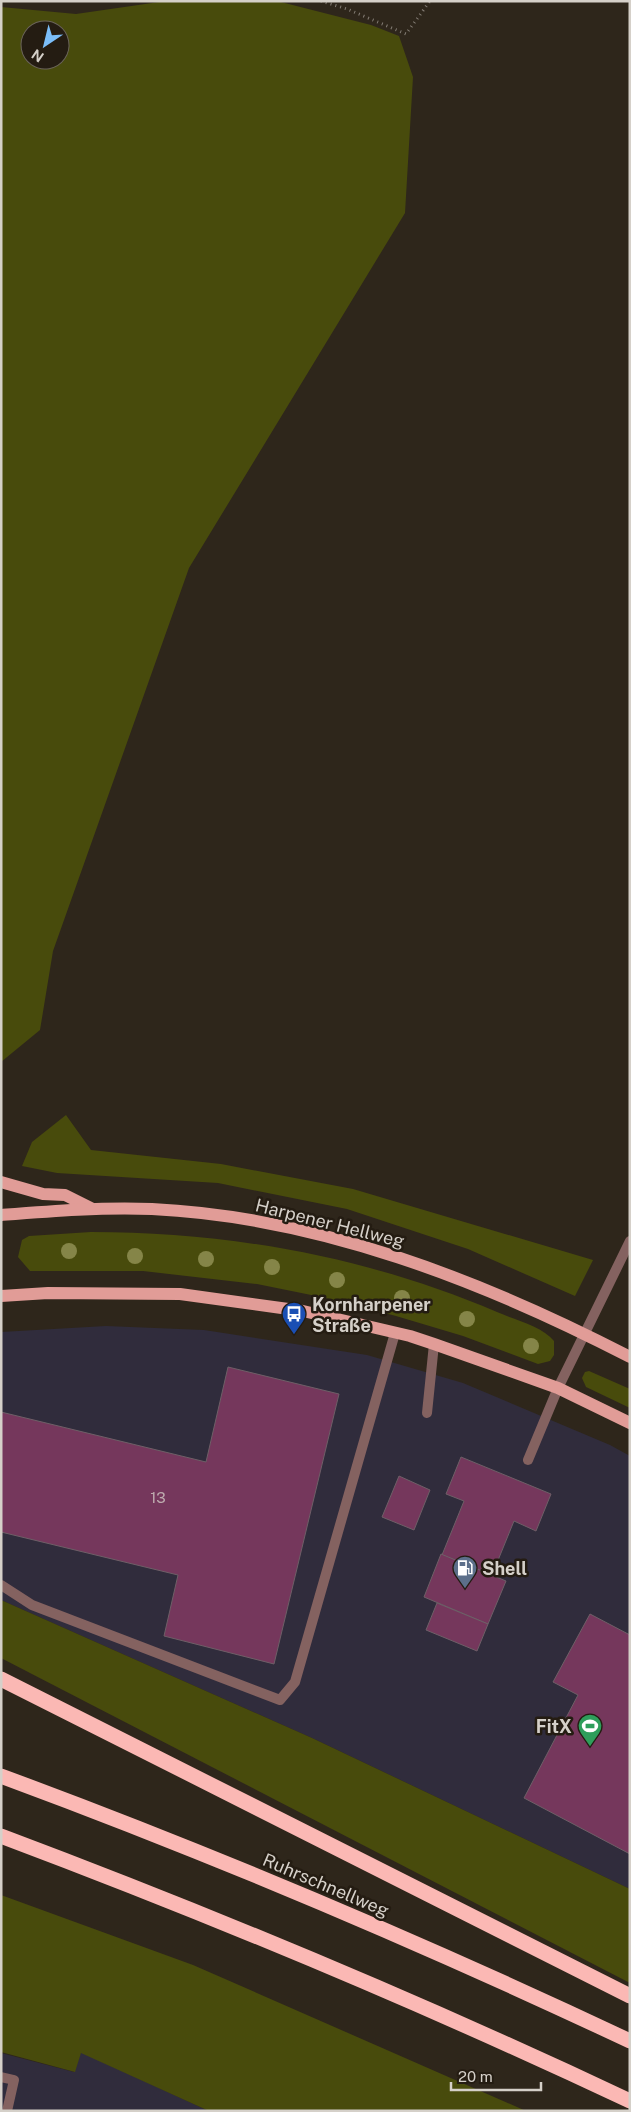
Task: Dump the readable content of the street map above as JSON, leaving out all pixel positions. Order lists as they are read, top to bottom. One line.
{"streets":{"highway":["Ruhrschnellweg"],"main road":["Harpener Hellweg"]},"places":{"bus stop":["Kornharpener Straße"],"fuel station":["Shell"],"sports":["FitX"]},"house_numbers":["13"],"scale_bar":"20 m","north":"bottom left"}
